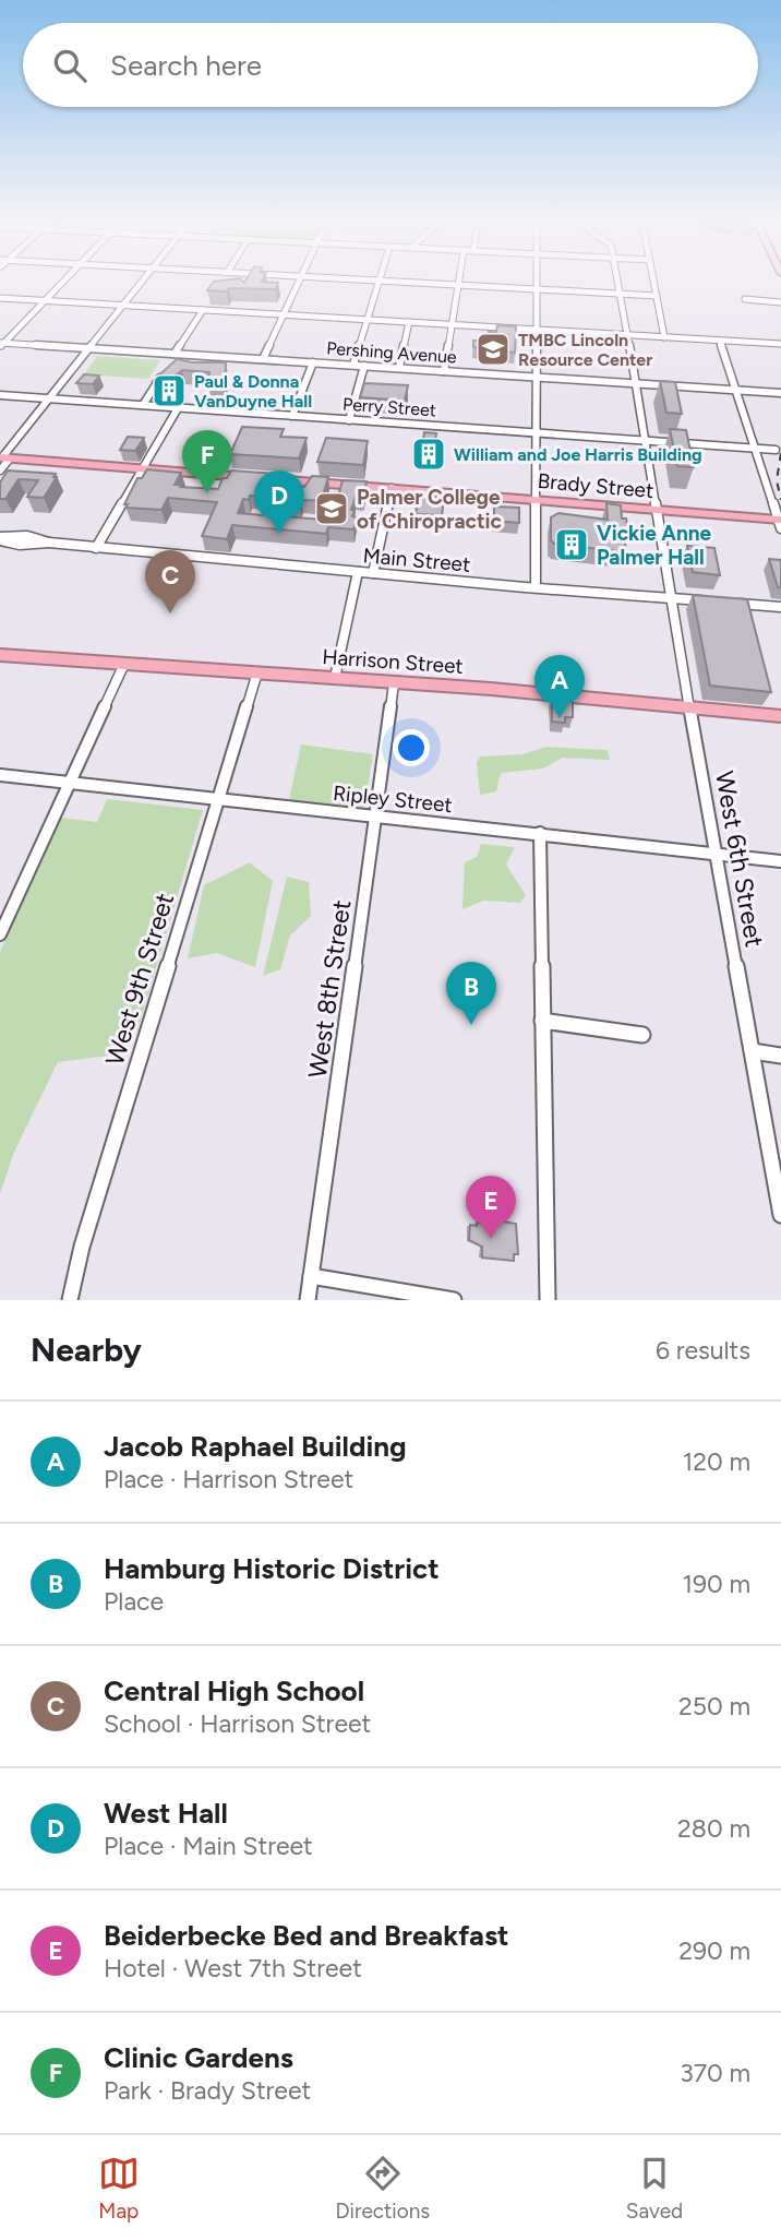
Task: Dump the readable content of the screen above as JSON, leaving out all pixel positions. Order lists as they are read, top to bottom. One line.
{"streets":{"highway":["Brady Street","Harrison Street"],"street":["Pershing Avenue","Perry Street","Main Street","Ripley Street","West 6th Street","West 9th Street","West 8th Street"]},"crossings":[["Pershing Avenue","West 6th Street"],["Perry Street","West 6th Street"],["Brady Street","West 6th Street"],["Main Street","West 6th Street"],["Harrison Street","West 6th Street"],["Harrison Street","West 9th Street"],["Harrison Street","West 8th Street"],["Ripley Street","West 6th Street"],["Ripley Street","West 9th Street"],["Ripley Street","West 8th Street"]],"places":{"school or university":["TMBC Lincoln Resource Center","Palmer College of Chiropractic"],"building":["Paul & Donna VanDuyne Hall","William and Joe Harris Building","Vickie Anne Palmer Hall"]},"page":{"search":"Search here","pins":["F","D","C","A","B","E"],"heading":["Nearby","6 results"],"list":[{"mark":"A","name":"Jacob Raphael Building","note":"Place · Harrison Street","value":"120 m"},{"mark":"B","name":"Hamburg Historic District","note":"Place","value":"190 m"},{"mark":"C","name":"Central High School","note":"School · Harrison Street","value":"250 m"},{"mark":"D","name":"West Hall","note":"Place · Main Street","value":"280 m"},{"mark":"E","name":"Beiderbecke Bed and Breakfast","note":"Hotel · West 7th Street","value":"290 m"},{"mark":"F","name":"Clinic Gardens","note":"Park · Brady Street","value":"370 m"}],"nav":["Map","Directions","Saved"]}}
